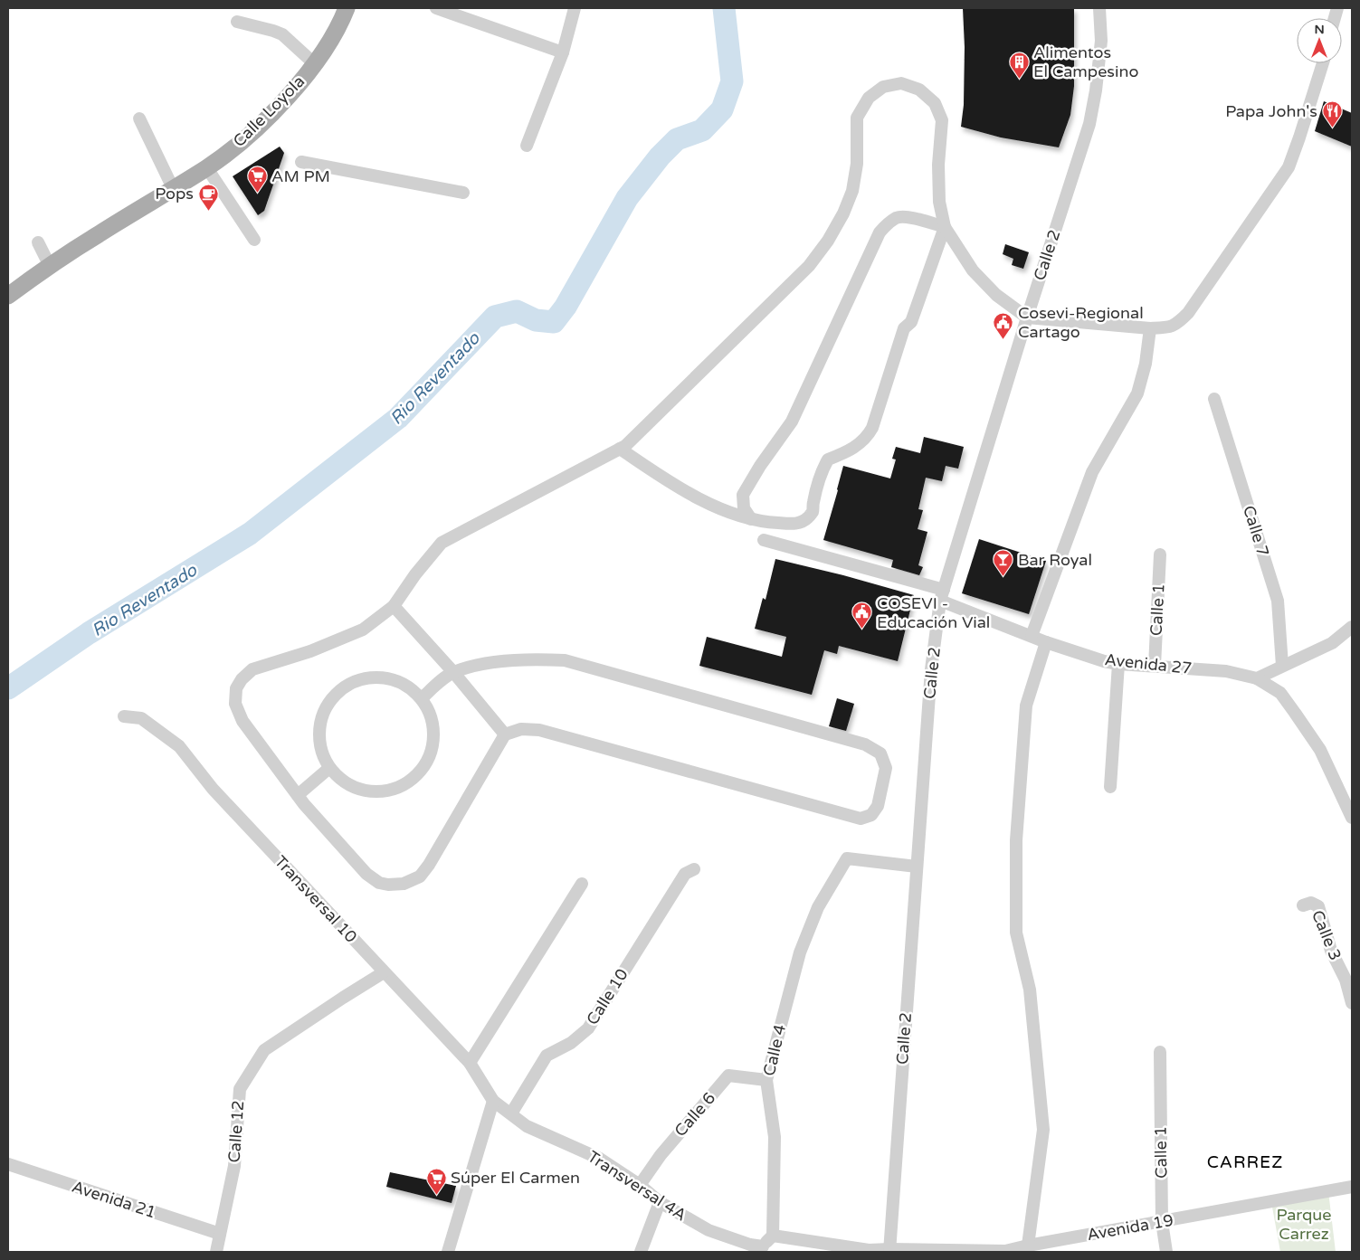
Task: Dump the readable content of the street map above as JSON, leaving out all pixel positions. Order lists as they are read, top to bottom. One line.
{"streets":{"main road":["Calle Loyola"],"street":["Calle 2","Calle 7","Calle 1","Avenida 27","Transversal 10","Calle 3","Calle 10","Calle 4","Calle 6","Calle 12","Transversal 4A","Avenida 21","Avenida 19"]},"crossings":[["Calle 2","Avenida 27"],["Calle 2","Calle 4"],["Calle 2","Avenida 19"],["Calle 1","Avenida 27"],["Calle 1","Avenida 19"],["Transversal 10","Calle 12"],["Transversal 10","Transversal 4A"],["Calle 10","Transversal 4A"],["Calle 4","Calle 6"],["Calle 4","Avenida 19"],["Calle 6","Transversal 4A"],["Calle 12","Avenida 21"]],"districts":["CARREZ"],"water":["Rio Reventado"],"parks":["Parque Carrez"],"places":{"building":["Alimentos El Campesino"],"restaurant":["Papa John's"],"supermarket":["AM PM","Súper El Carmen"],"cafe":["Pops"],"public building":["Cosevi-Regional Cartago","COSEVI - Educación Vial"],"bar":["Bar Royal"]},"north":"top"}
